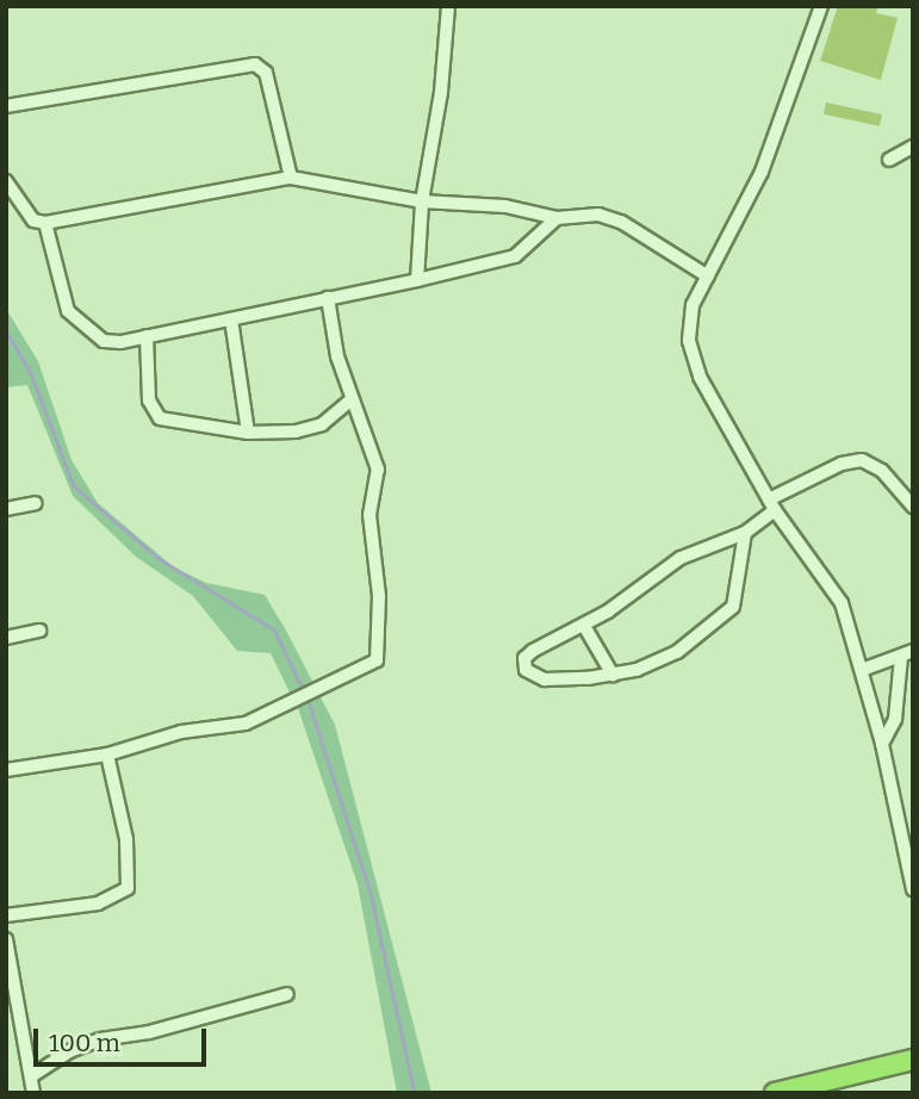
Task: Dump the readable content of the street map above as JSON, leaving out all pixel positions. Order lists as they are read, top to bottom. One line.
{"scale_bar":"100 m"}
